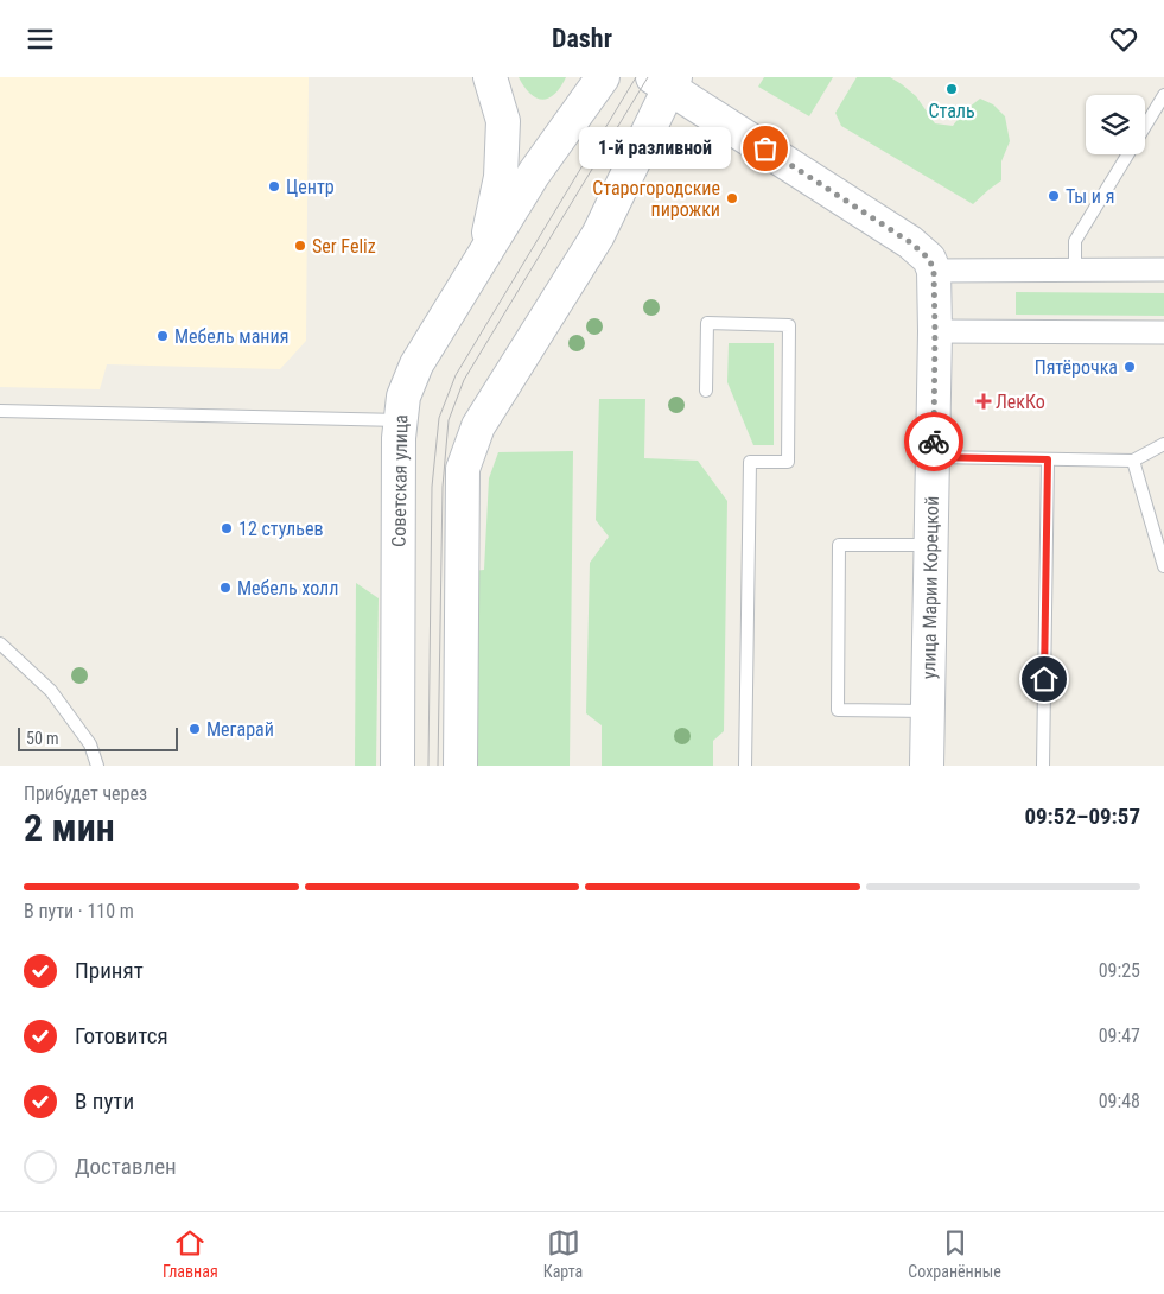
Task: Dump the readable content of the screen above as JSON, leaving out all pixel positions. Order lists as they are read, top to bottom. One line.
{"streets":{"main road":["Советская улица","улица Марии Корецкой"]},"places":{"other":["Сталь","1-й разливной","Центр","Ты и я","Старогородские пирожки","Ser Feliz","Мебель мания","Пятёрочка","12 стульев","Мебель холл","Мегарай"],"health":["ЛекКо"]},"scale_bar":"50 m","page":{"header":"Dashr","bubble":"1-й разливной","scale":"50 m","heading":["2 мин","Прибудет через","09:52–09:57"],"bar":"В пути · 110 m","list":[["Принят","09:25"],["Готовится","09:47"],["В пути","09:48"],"Доставлен"],"tabs":["Главная","Карта","Сохранённые"]}}
